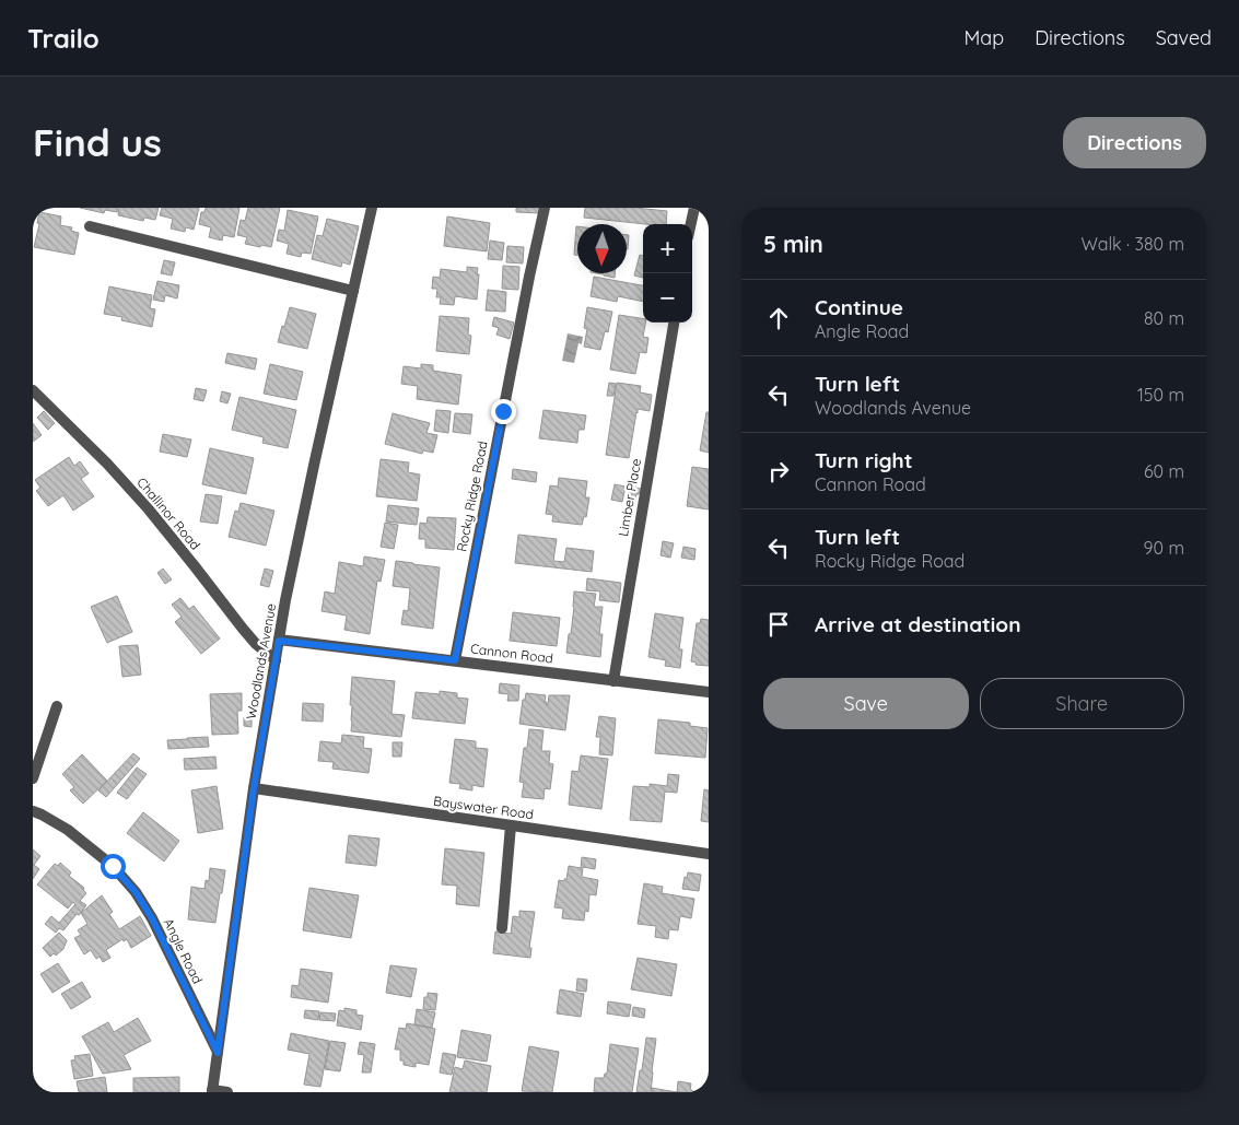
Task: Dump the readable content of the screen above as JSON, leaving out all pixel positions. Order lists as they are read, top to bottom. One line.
{"streets":{"street":["Rocky Ridge Road","Limber Place","Challinor Road","Cannon Road","Woodlands Avenue","Bayswater Road","Angle Road"]},"crossings":[["Rocky Ridge Road","Cannon Road"],["Limber Place","Cannon Road"],["Challinor Road","Woodlands Avenue"],["Cannon Road","Woodlands Avenue"],["Woodlands Avenue","Bayswater Road"],["Woodlands Avenue","Angle Road"]],"north":"bottom","page":{"header":"Trailo","nav":["Map","Directions","Saved"],"buttons":["Directions",["Save","Share"]],"title":"Find us","heading":["5 min","Walk · 380 m"],"map_buttons":["+","−"],"list":[["Continue","Angle Road","80 m"],["Turn left","Woodlands Avenue","150 m"],["Turn right","Cannon Road","60 m"],["Turn left","Rocky Ridge Road","90 m"],"Arrive at destination"]}}
